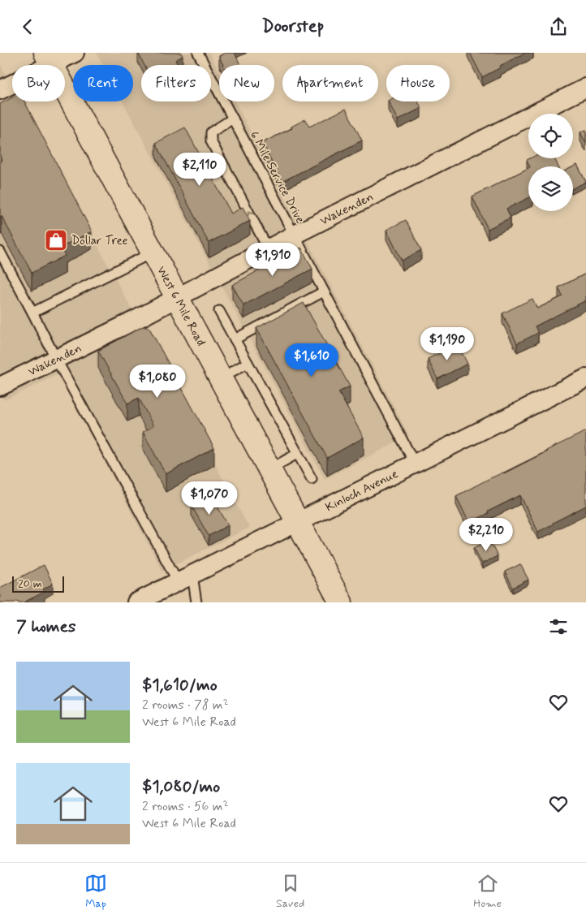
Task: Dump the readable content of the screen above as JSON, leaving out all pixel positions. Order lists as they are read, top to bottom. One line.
{"streets":{"main road":["West 6 Mile Road"],"street":["Wakenden","Kinloch Avenue"],"lane":["6 Mile Service Drive"]},"crossings":[["6 Mile Service Drive","Wakenden"],["6 Mile Service Drive","Kinloch Avenue"],["Wakenden","West 6 Mile Road"],["West 6 Mile Road","Kinloch Avenue"]],"places":{"shop":["Dollar Tree"]},"scale_bar":"20 m","page":{"header":"Doorstep","chip":["Buy","Rent","Filters","New","Apartment","House"],"price":["$2,110","$1,910","$1,190","$1,610","$1,080","$1,070","$2,210"],"scale":"20 m","heading":"7 homes","list":[{"name":"$1,610/mo","note":"2 rooms · 78 m² · West 6 Mile Road"},{"name":"$1,080/mo","note":"2 rooms · 56 m² · West 6 Mile Road"}],"tabs":["Map","Saved","Home"]}}
